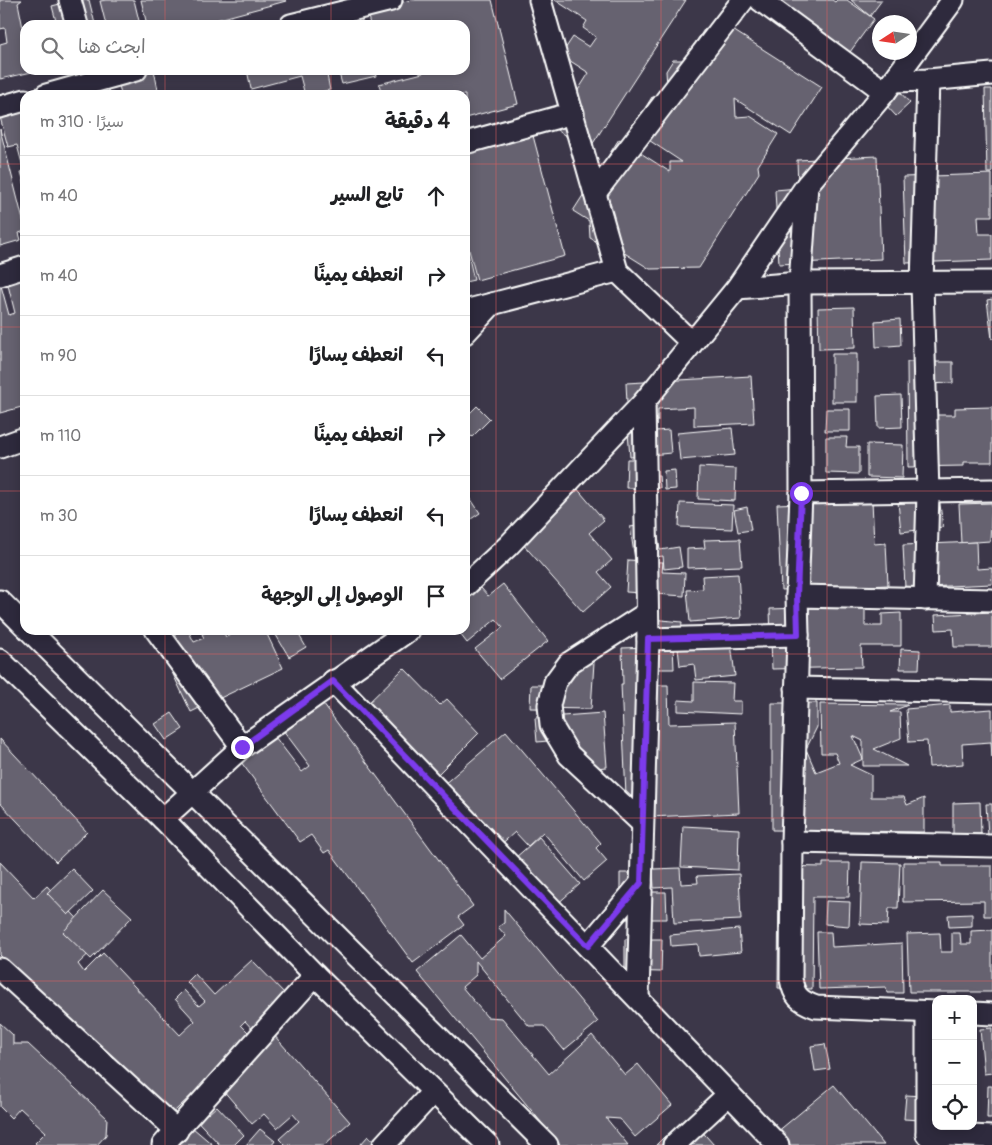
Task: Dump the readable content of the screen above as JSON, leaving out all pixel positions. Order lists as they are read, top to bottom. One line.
{"north":"left","page":{"search":"ابحث هنا","heading":["4 دقيقة","سيرًا · 310 m"],"list":[["تابع السير","40 m"],["انعطف يمينًا","40 m"],["انعطف يسارًا","90 m"],["انعطف يمينًا","110 m"],["انعطف يسارًا","30 m"],"الوصول إلى الوجهة"],"map_buttons":["+","−"]}}
